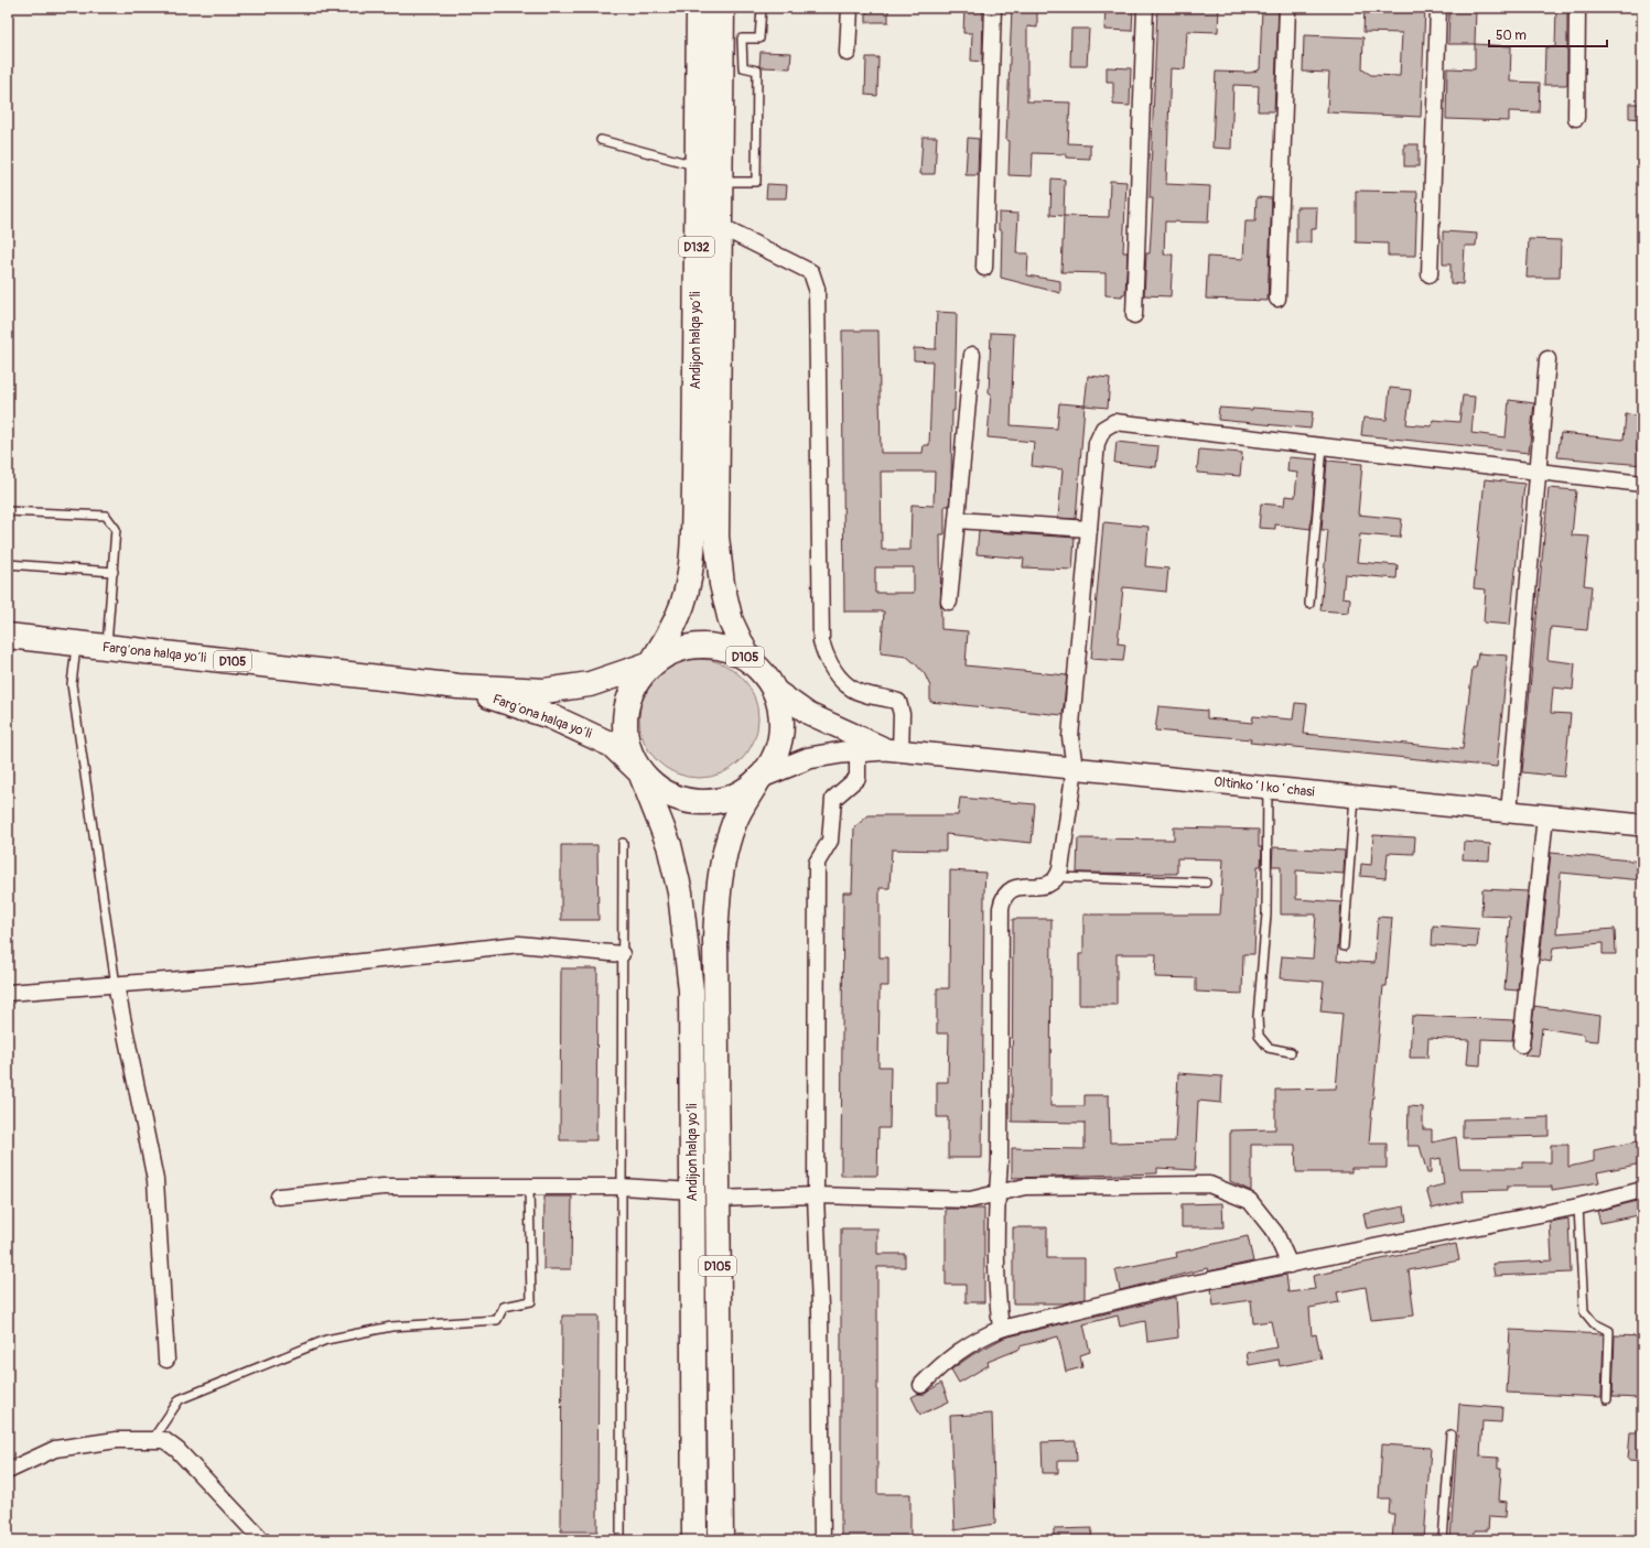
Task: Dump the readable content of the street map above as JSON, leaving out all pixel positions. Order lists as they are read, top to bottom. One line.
{"streets":{"highway":["D132","Andijon halqa yo‘li","Farg‘ona halqa yo‘li","D105"],"main road":["Oltinkoʻl koʻchasi"]},"crossings":[["Andijon halqa yo‘li","Farg‘ona halqa yo‘li"],["Andijon halqa yo‘li","D105"],["Andijon halqa yo‘li","Oltinkoʻl koʻchasi"],["Farg‘ona halqa yo‘li","D105"],["D105","Oltinkoʻl koʻchasi"]],"scale_bar":"50 m"}
